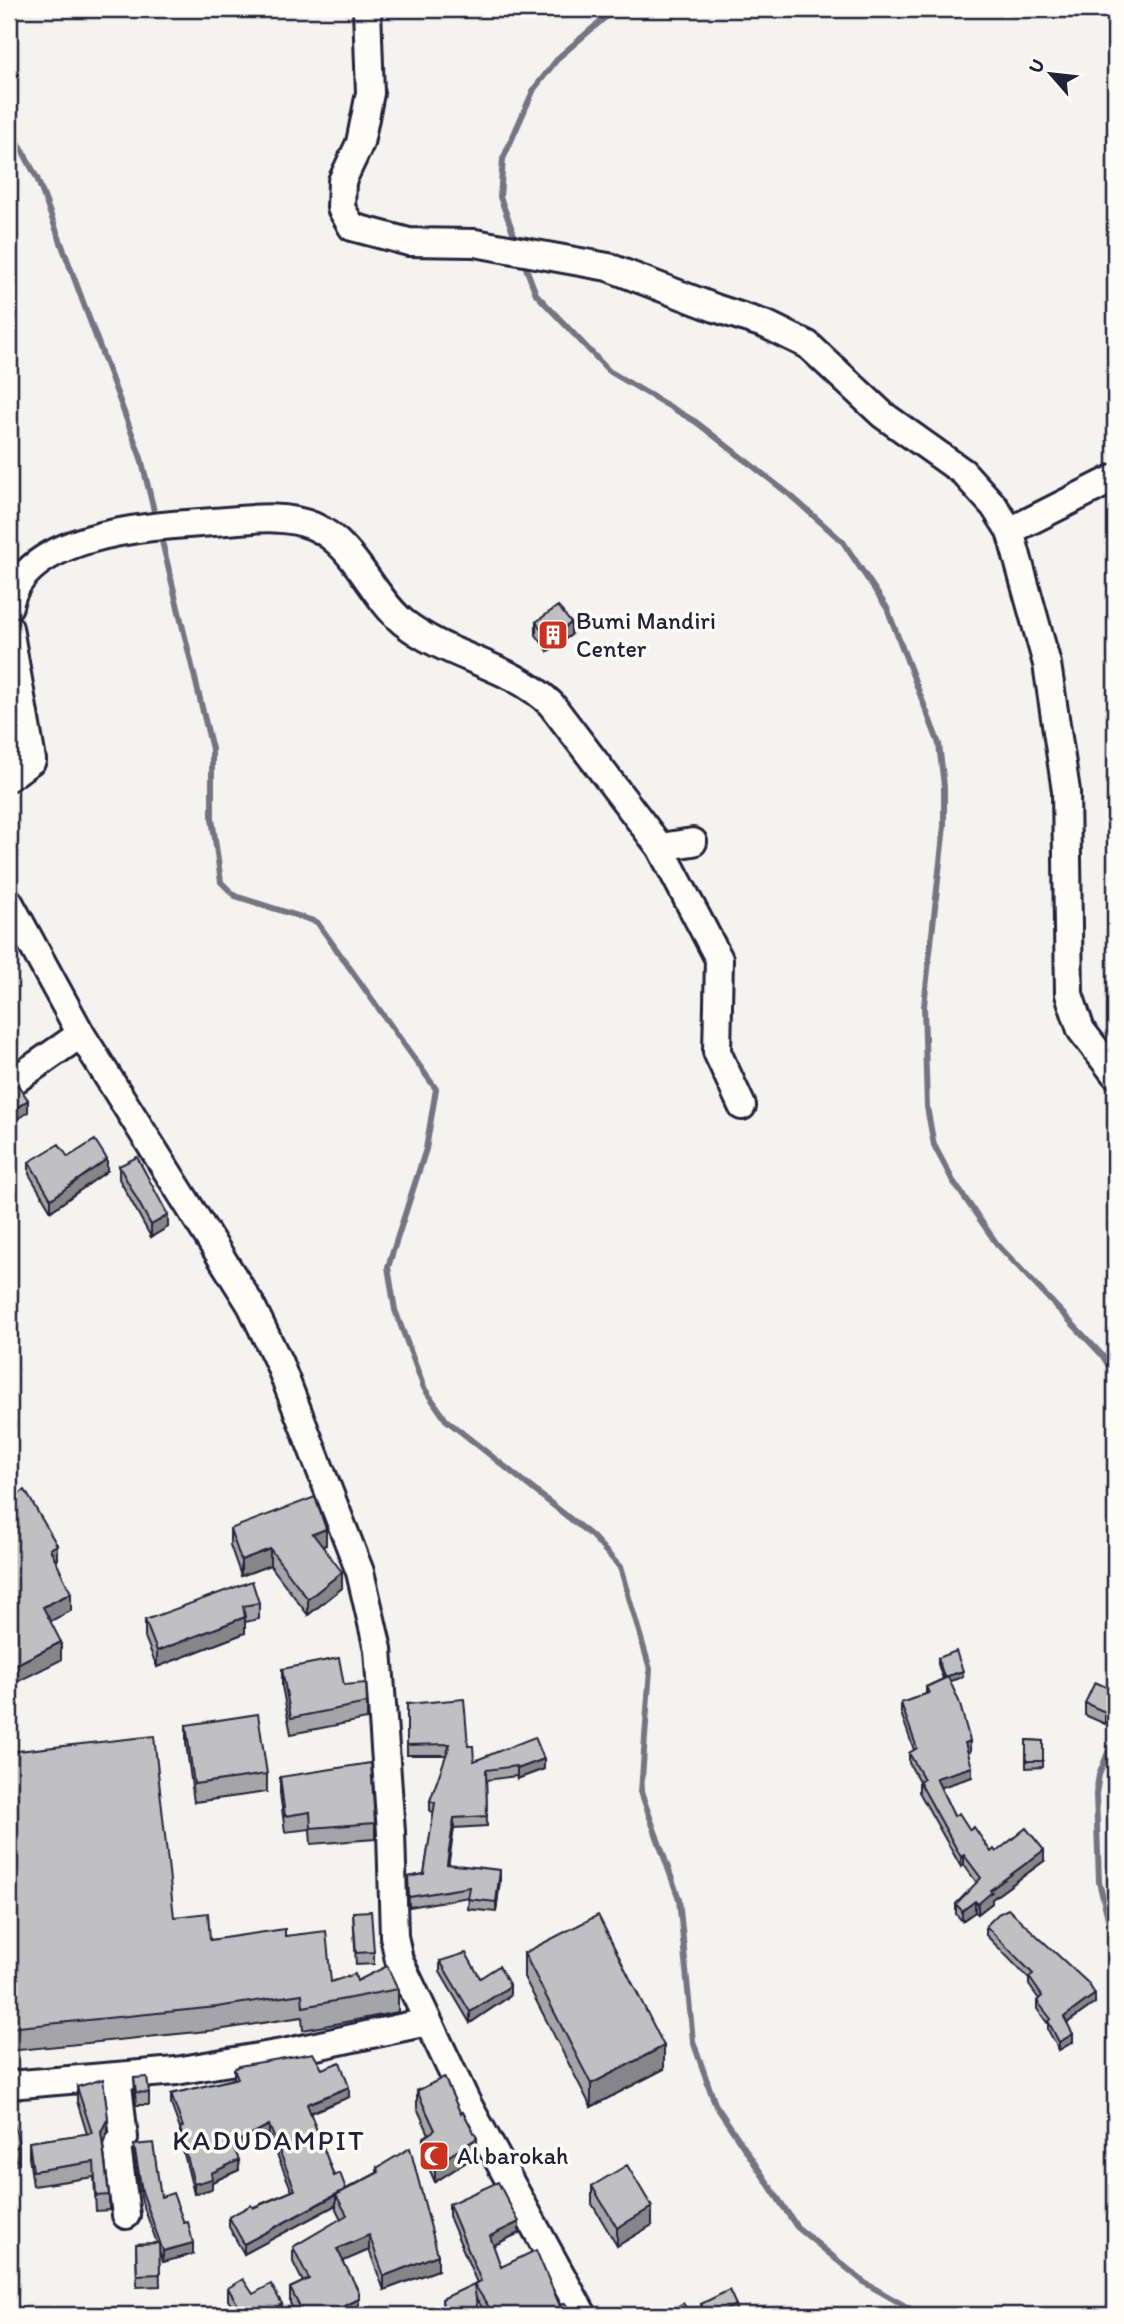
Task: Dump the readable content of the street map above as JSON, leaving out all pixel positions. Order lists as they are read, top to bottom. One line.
{"districts":["KADUDAMPIT"],"places":{"building":["Bumi Mandiri Center"],"mosque":["Al barokah"]},"north":"top left"}
